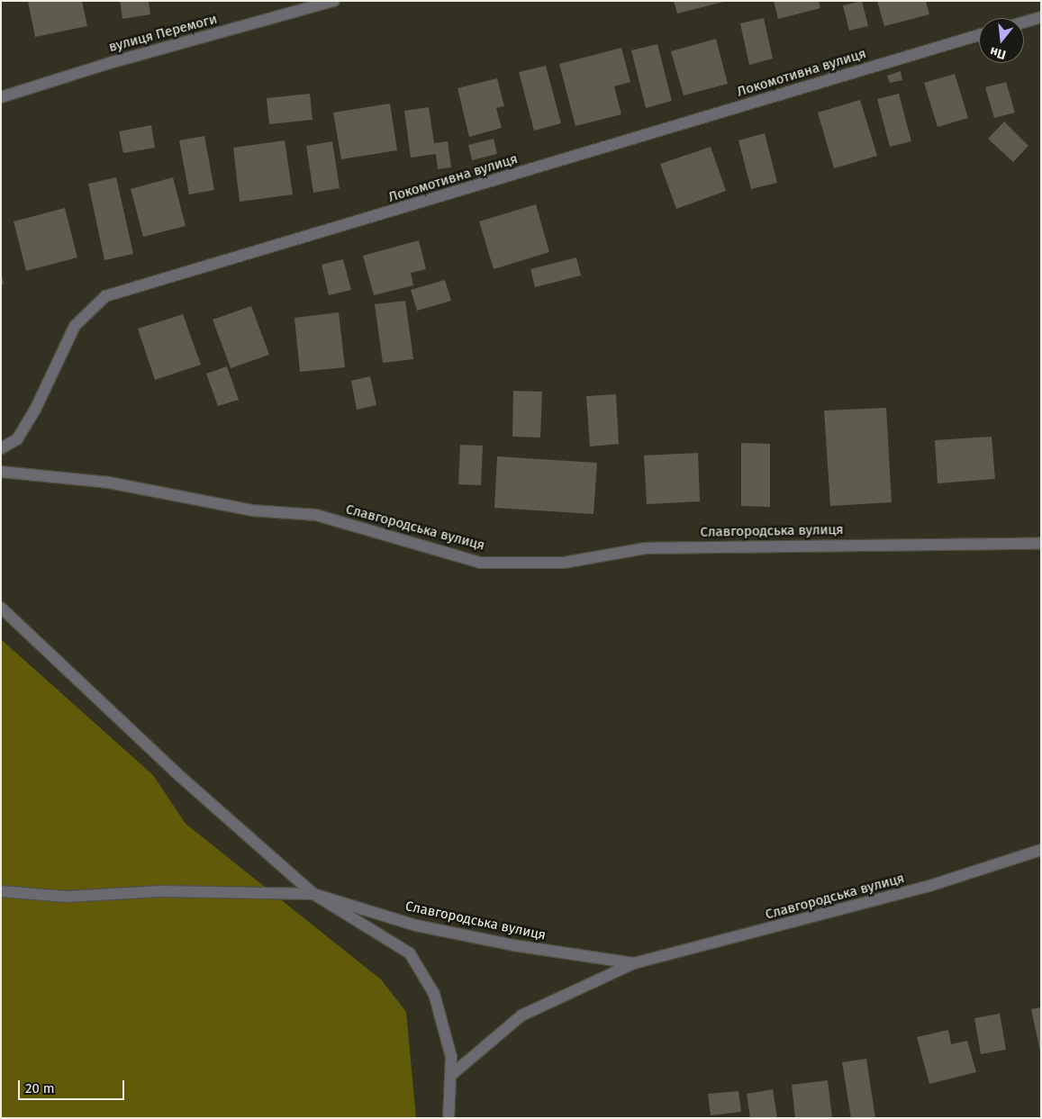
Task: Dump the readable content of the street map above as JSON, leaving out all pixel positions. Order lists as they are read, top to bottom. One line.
{"streets":{"street":["вулиця Перемоги","Локомотивна вулиця","Славгородська вулиця"]},"scale_bar":"20 m","north":"bottom"}
